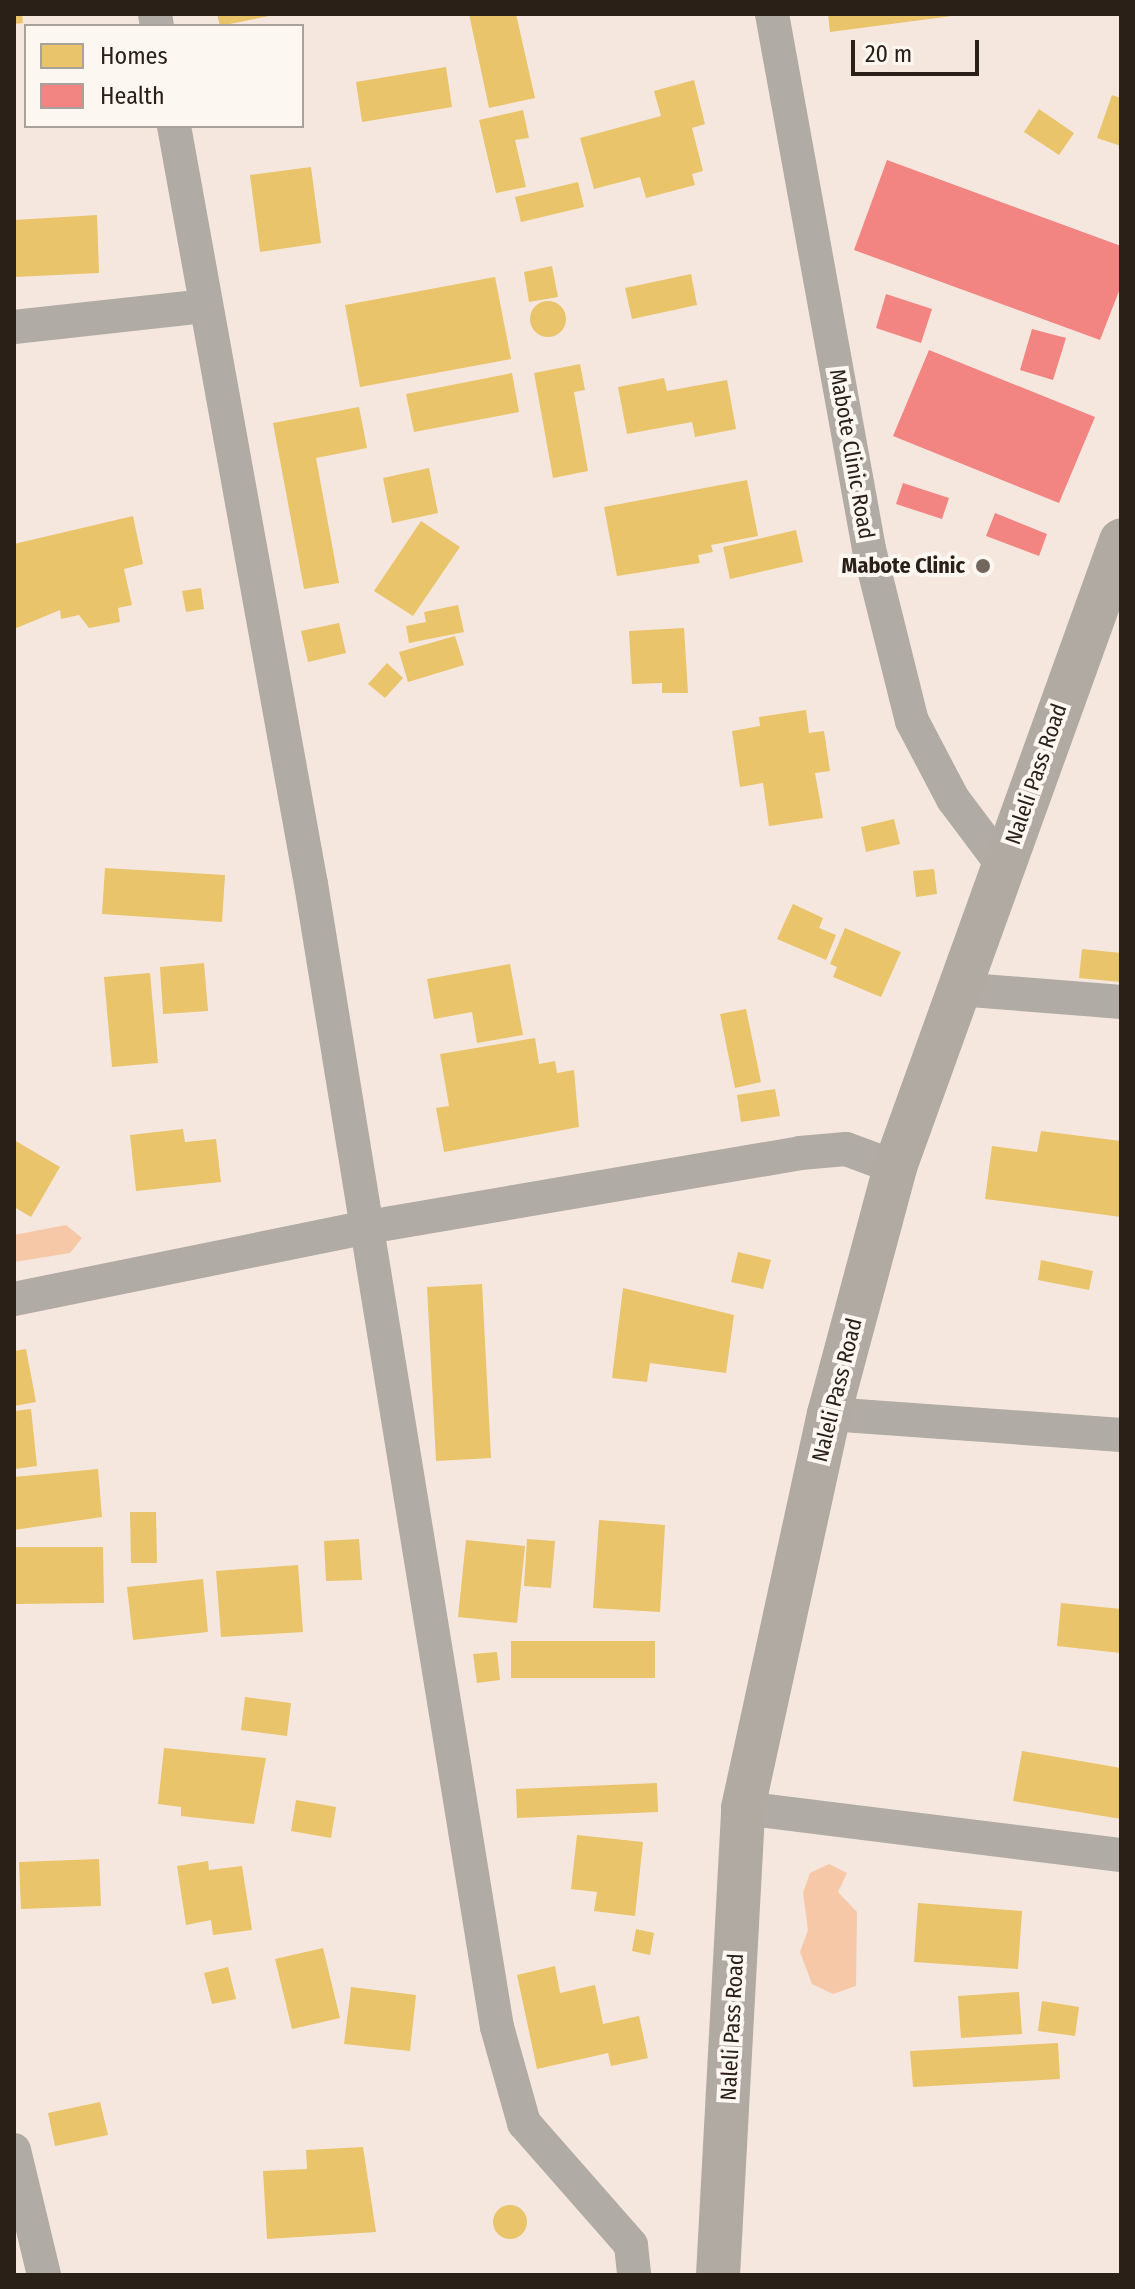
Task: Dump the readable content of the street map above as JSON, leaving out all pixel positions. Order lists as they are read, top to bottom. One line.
{"streets":{"main road":["Naleli Pass Road"],"street":["Mabote Clinic Road"]},"crossings":[["Mabote Clinic Road","Naleli Pass Road"]],"places":["Mabote Clinic"],"legend":["Homes","Health"],"scale_bar":"20 m"}
